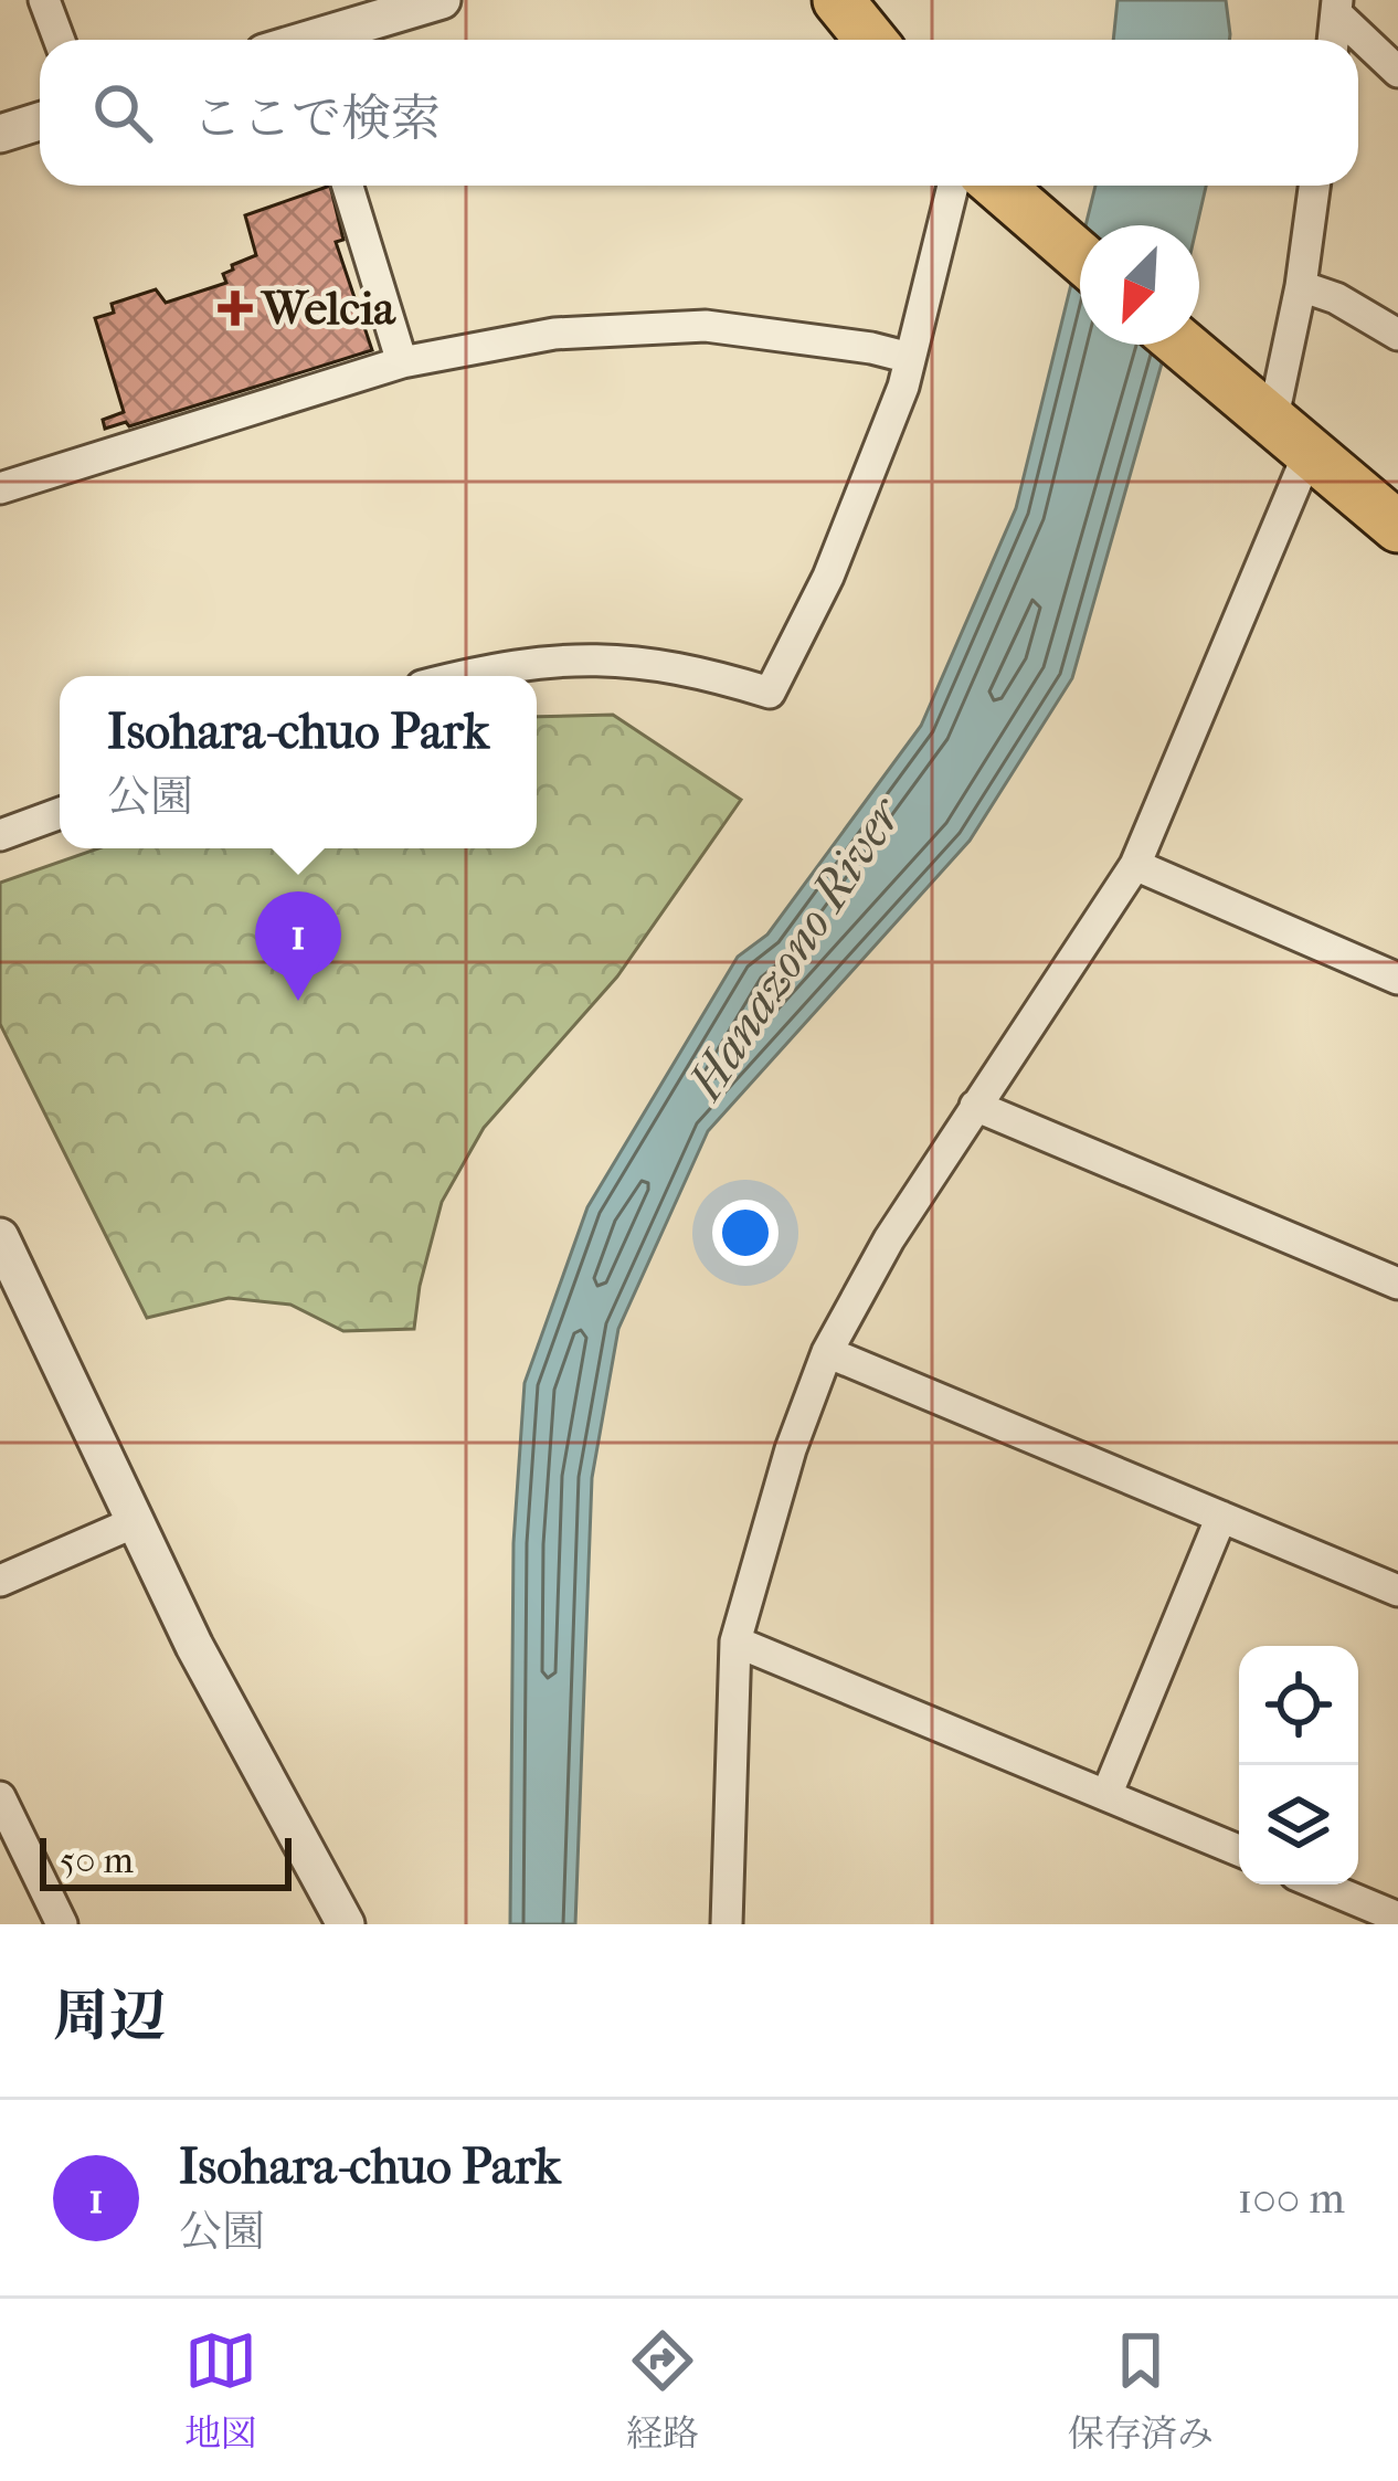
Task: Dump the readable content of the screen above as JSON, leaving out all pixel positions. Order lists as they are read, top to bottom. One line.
{"water":["Hanazono River"],"places":{"health":["Welcia"]},"scale_bar":"50 m","north":"bottom left","page":{"search":"ここで検索","popup":["Isohara-chuo Park","公園"],"pins":"1","scale":"50 m","heading":"周辺","list":[{"mark":"1","name":"Isohara-chuo Park","note":"公園","value":"100 m"}],"nav":["地図","経路","保存済み"]}}
